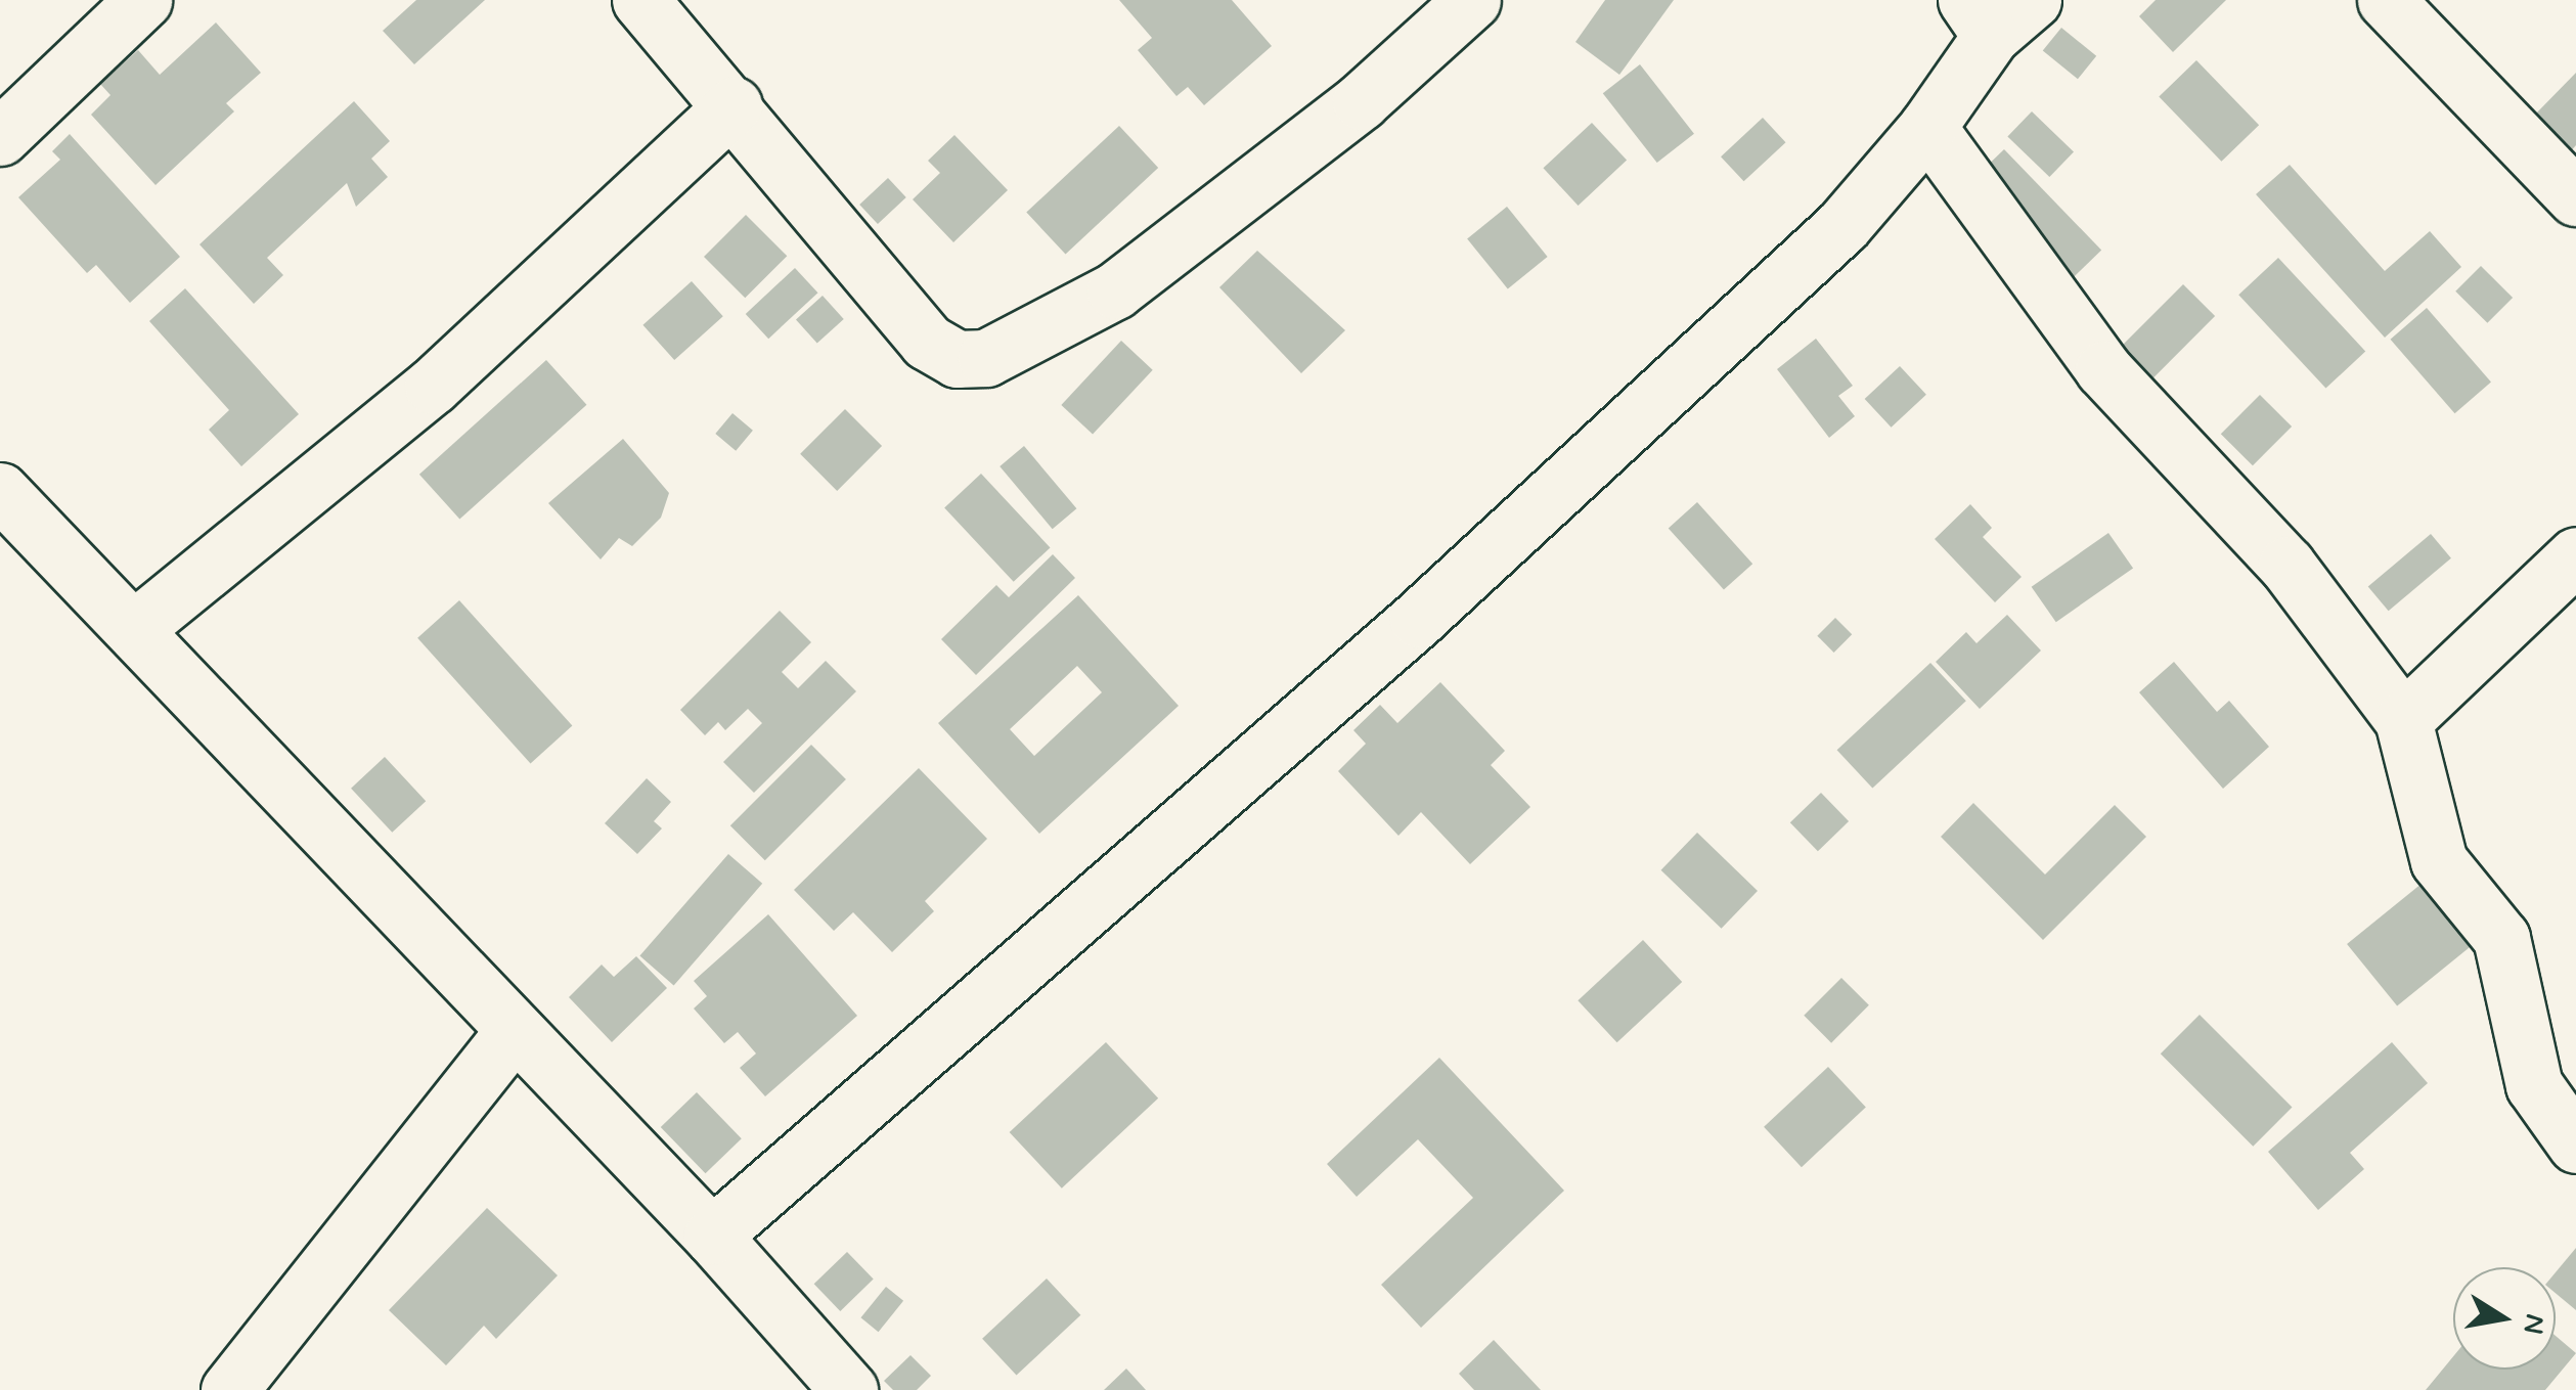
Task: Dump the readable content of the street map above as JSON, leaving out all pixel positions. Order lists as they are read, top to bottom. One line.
{"north":"right"}
